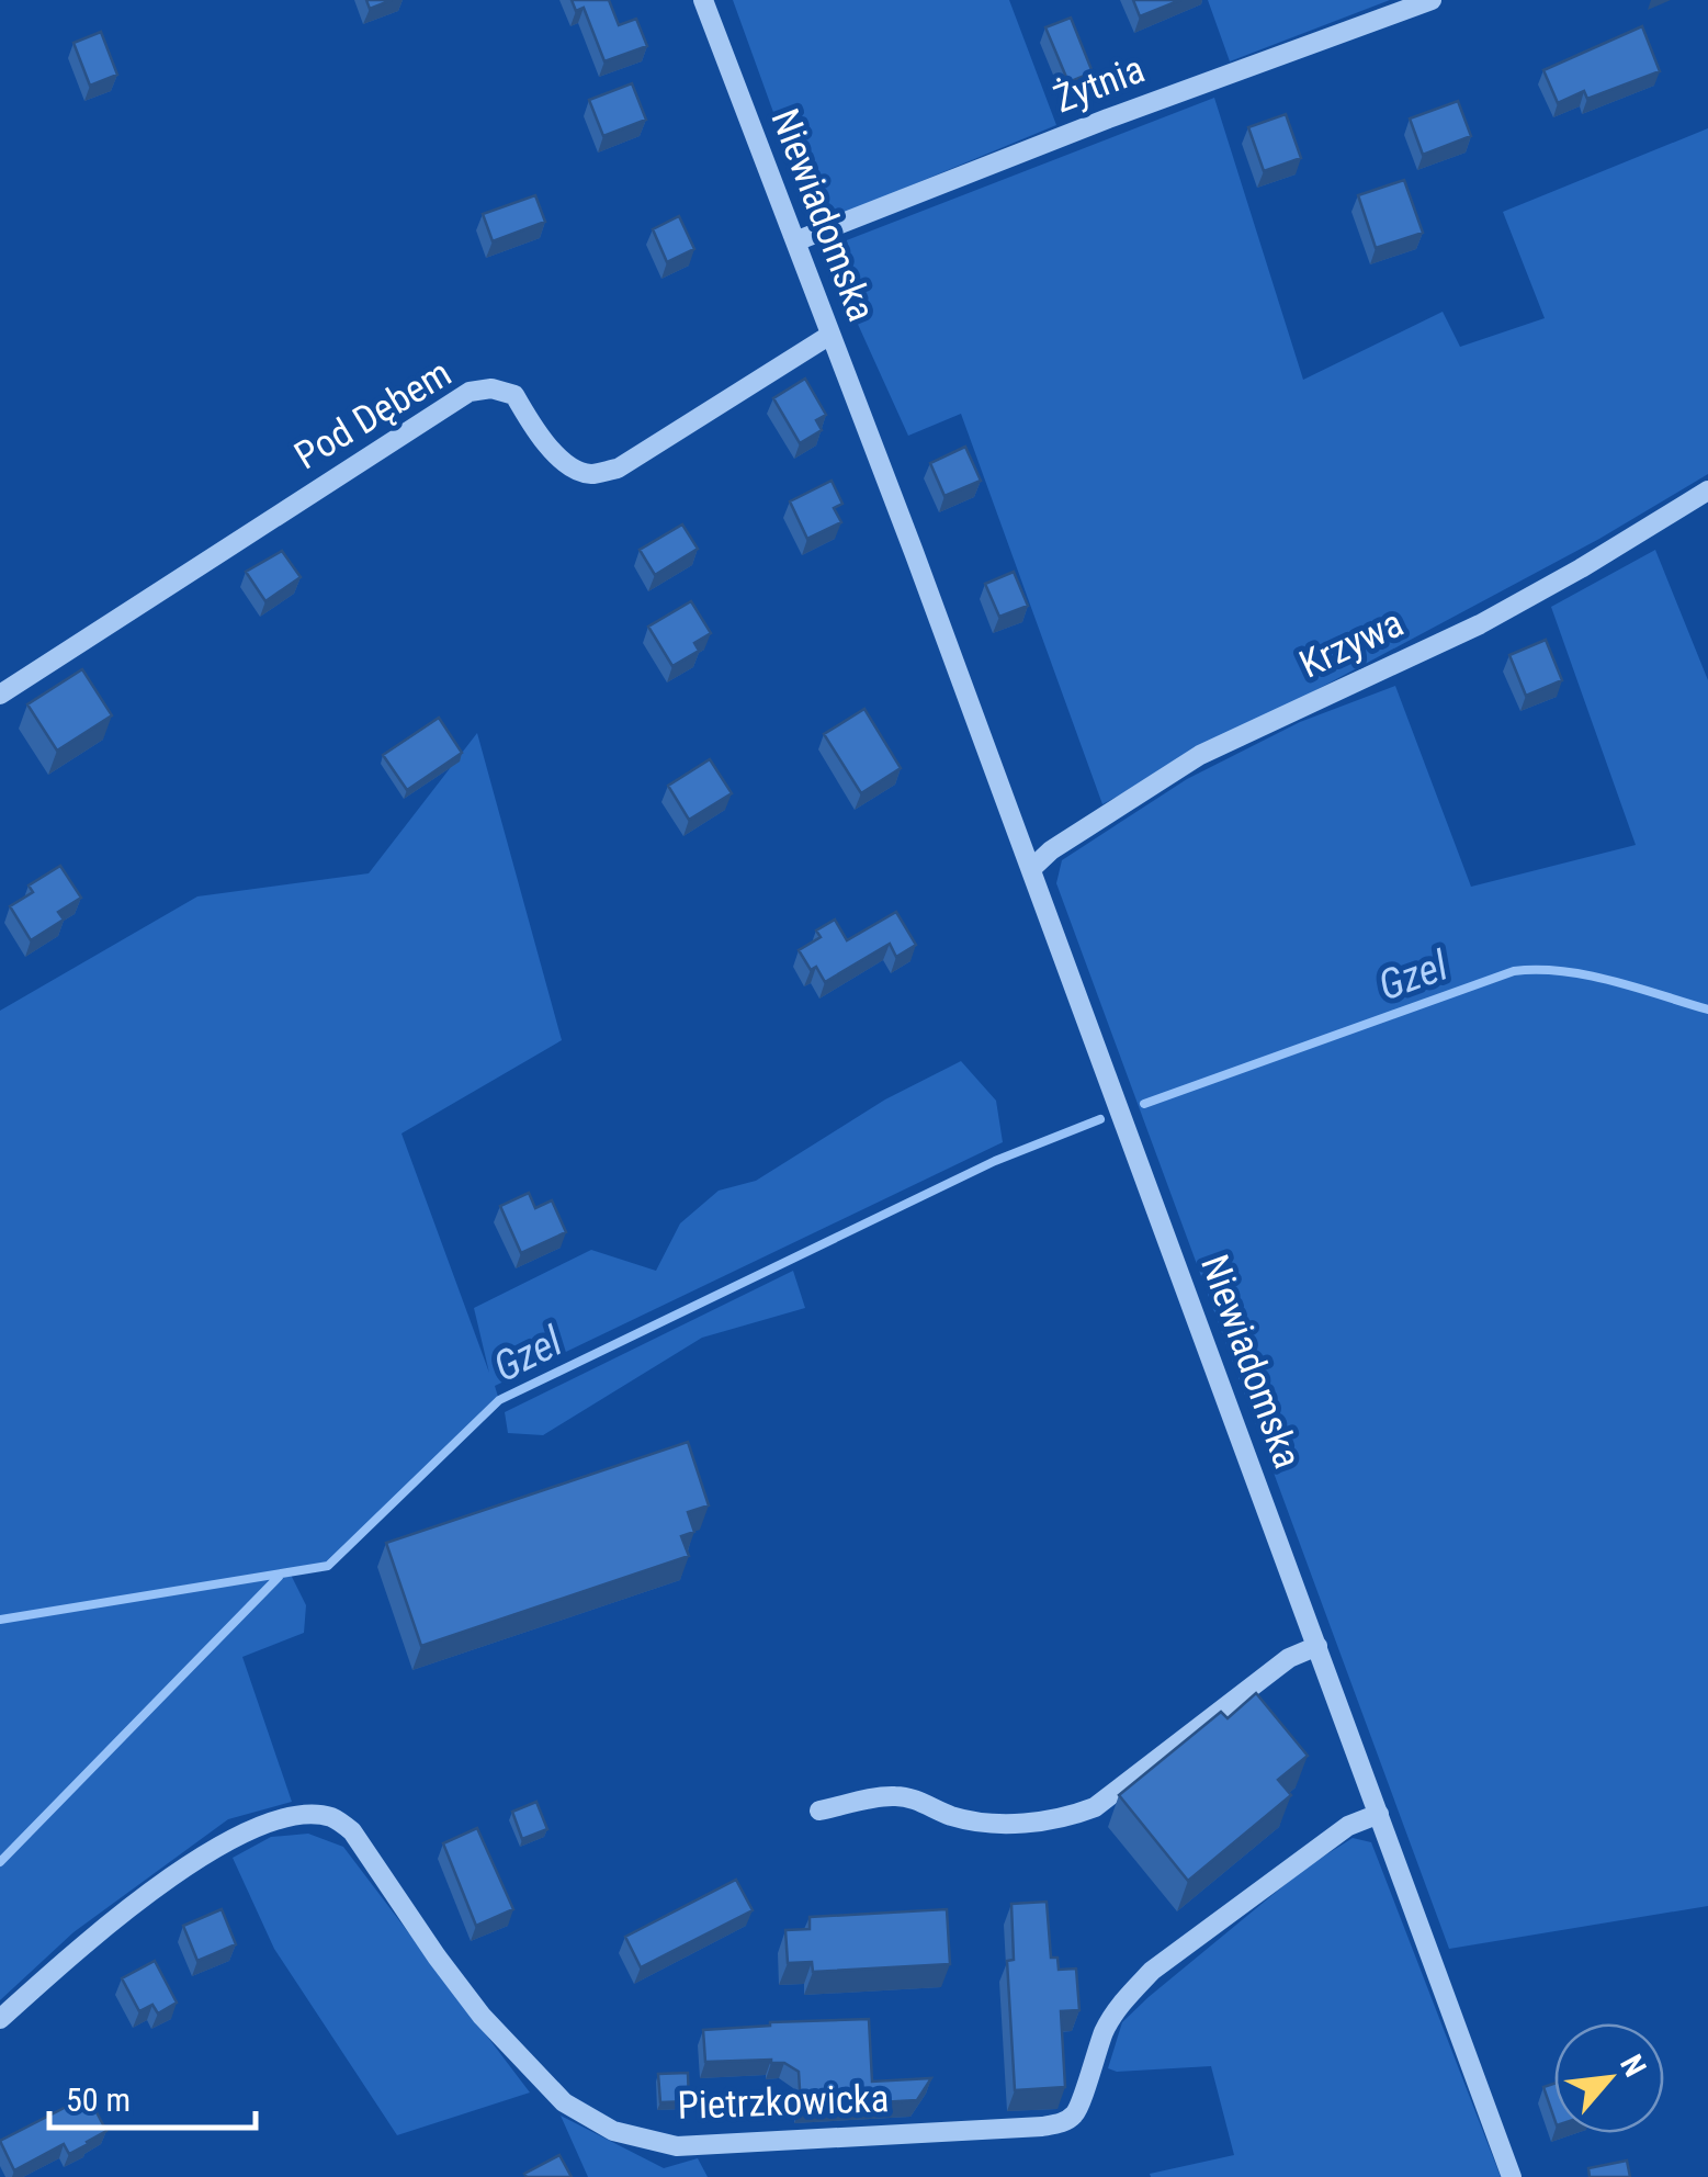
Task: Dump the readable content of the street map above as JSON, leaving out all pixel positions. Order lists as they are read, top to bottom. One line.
{"streets":{"street":["Żytnia","Niewiadomska","Pod Dębem","Krzywa","Pietrzkowicka"]},"crossings":[["Żytnia","Niewiadomska"],["Niewiadomska","Pod Dębem"],["Niewiadomska","Krzywa"],["Niewiadomska","Pietrzkowicka"]],"water":["Gzel"],"scale_bar":"50 m","north":"top right"}
